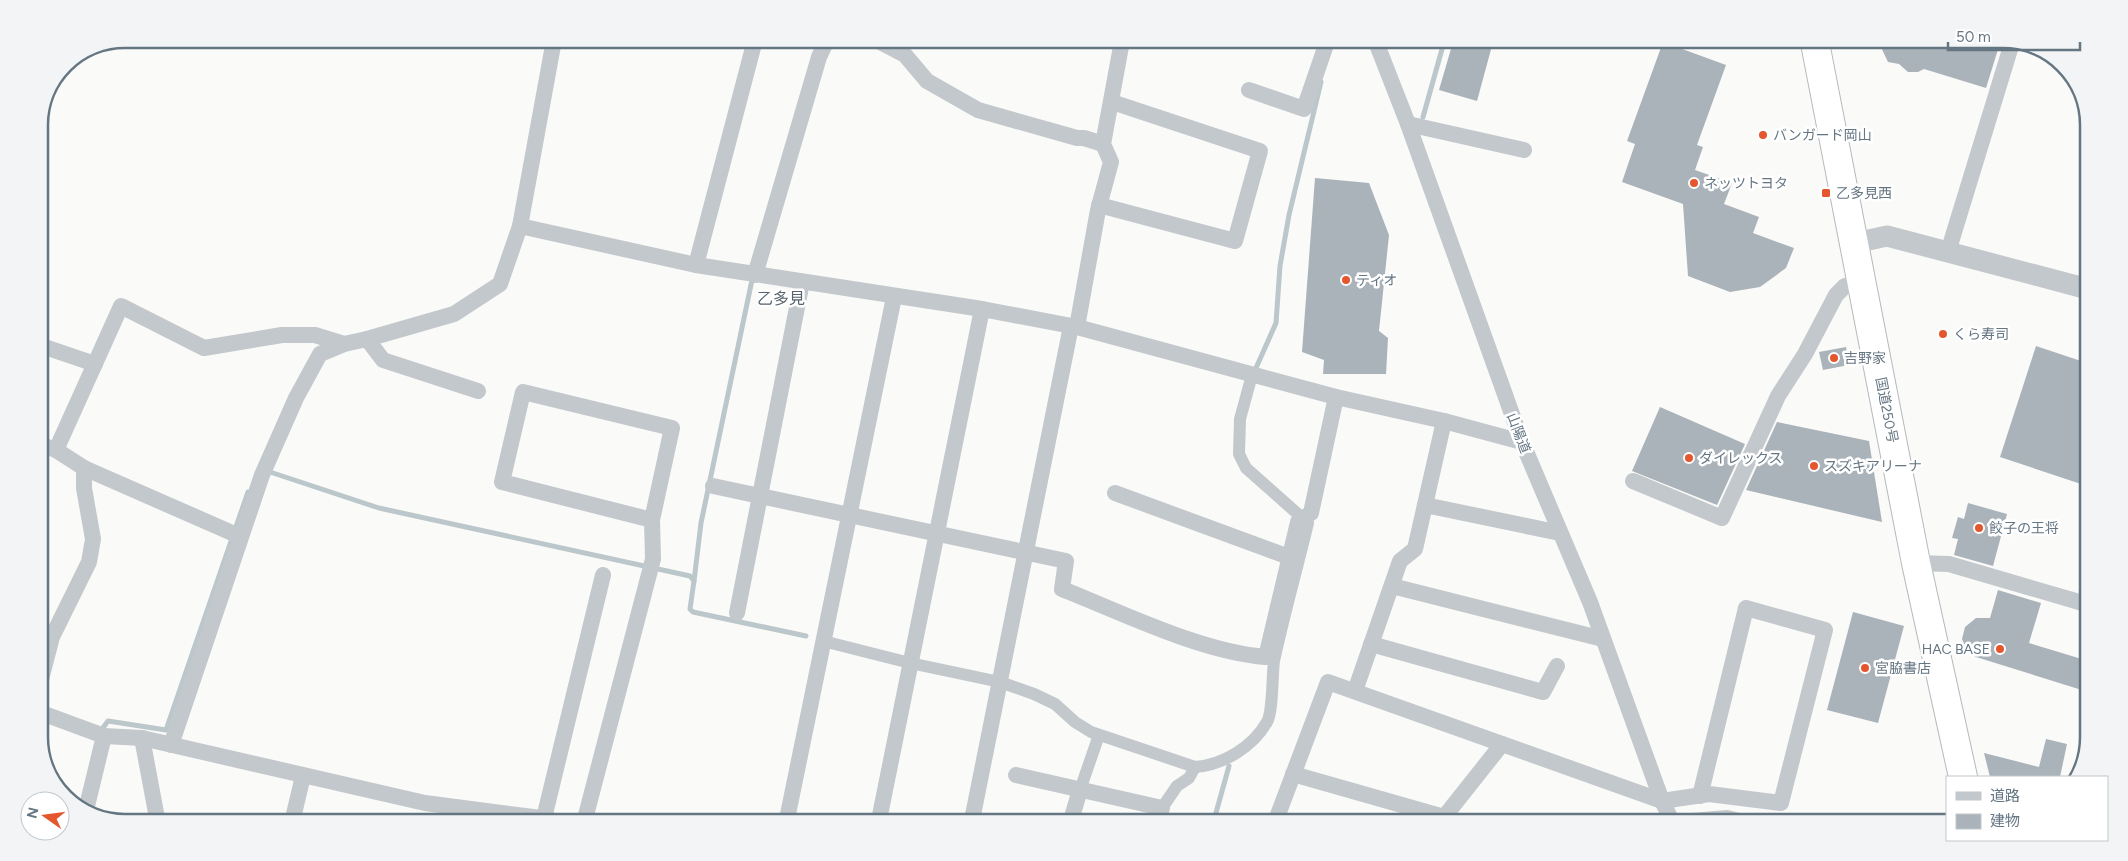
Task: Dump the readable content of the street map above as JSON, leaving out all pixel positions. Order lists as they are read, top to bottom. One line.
{"streets":{"highway":["国道250号"],"street":["山陽道"]},"districts":["乙多見"],"places":{"other":["バンガード岡山","ネッツトヨタ","ティオ","くら寿司","吉野家","ダイレックス","スズキアリーナ","餃子の王将","HAC BASE","宮脇書店"],"transit":["乙多見西"]},"legend":["道路","建物"],"scale_bar":"50 m","north":"left"}
